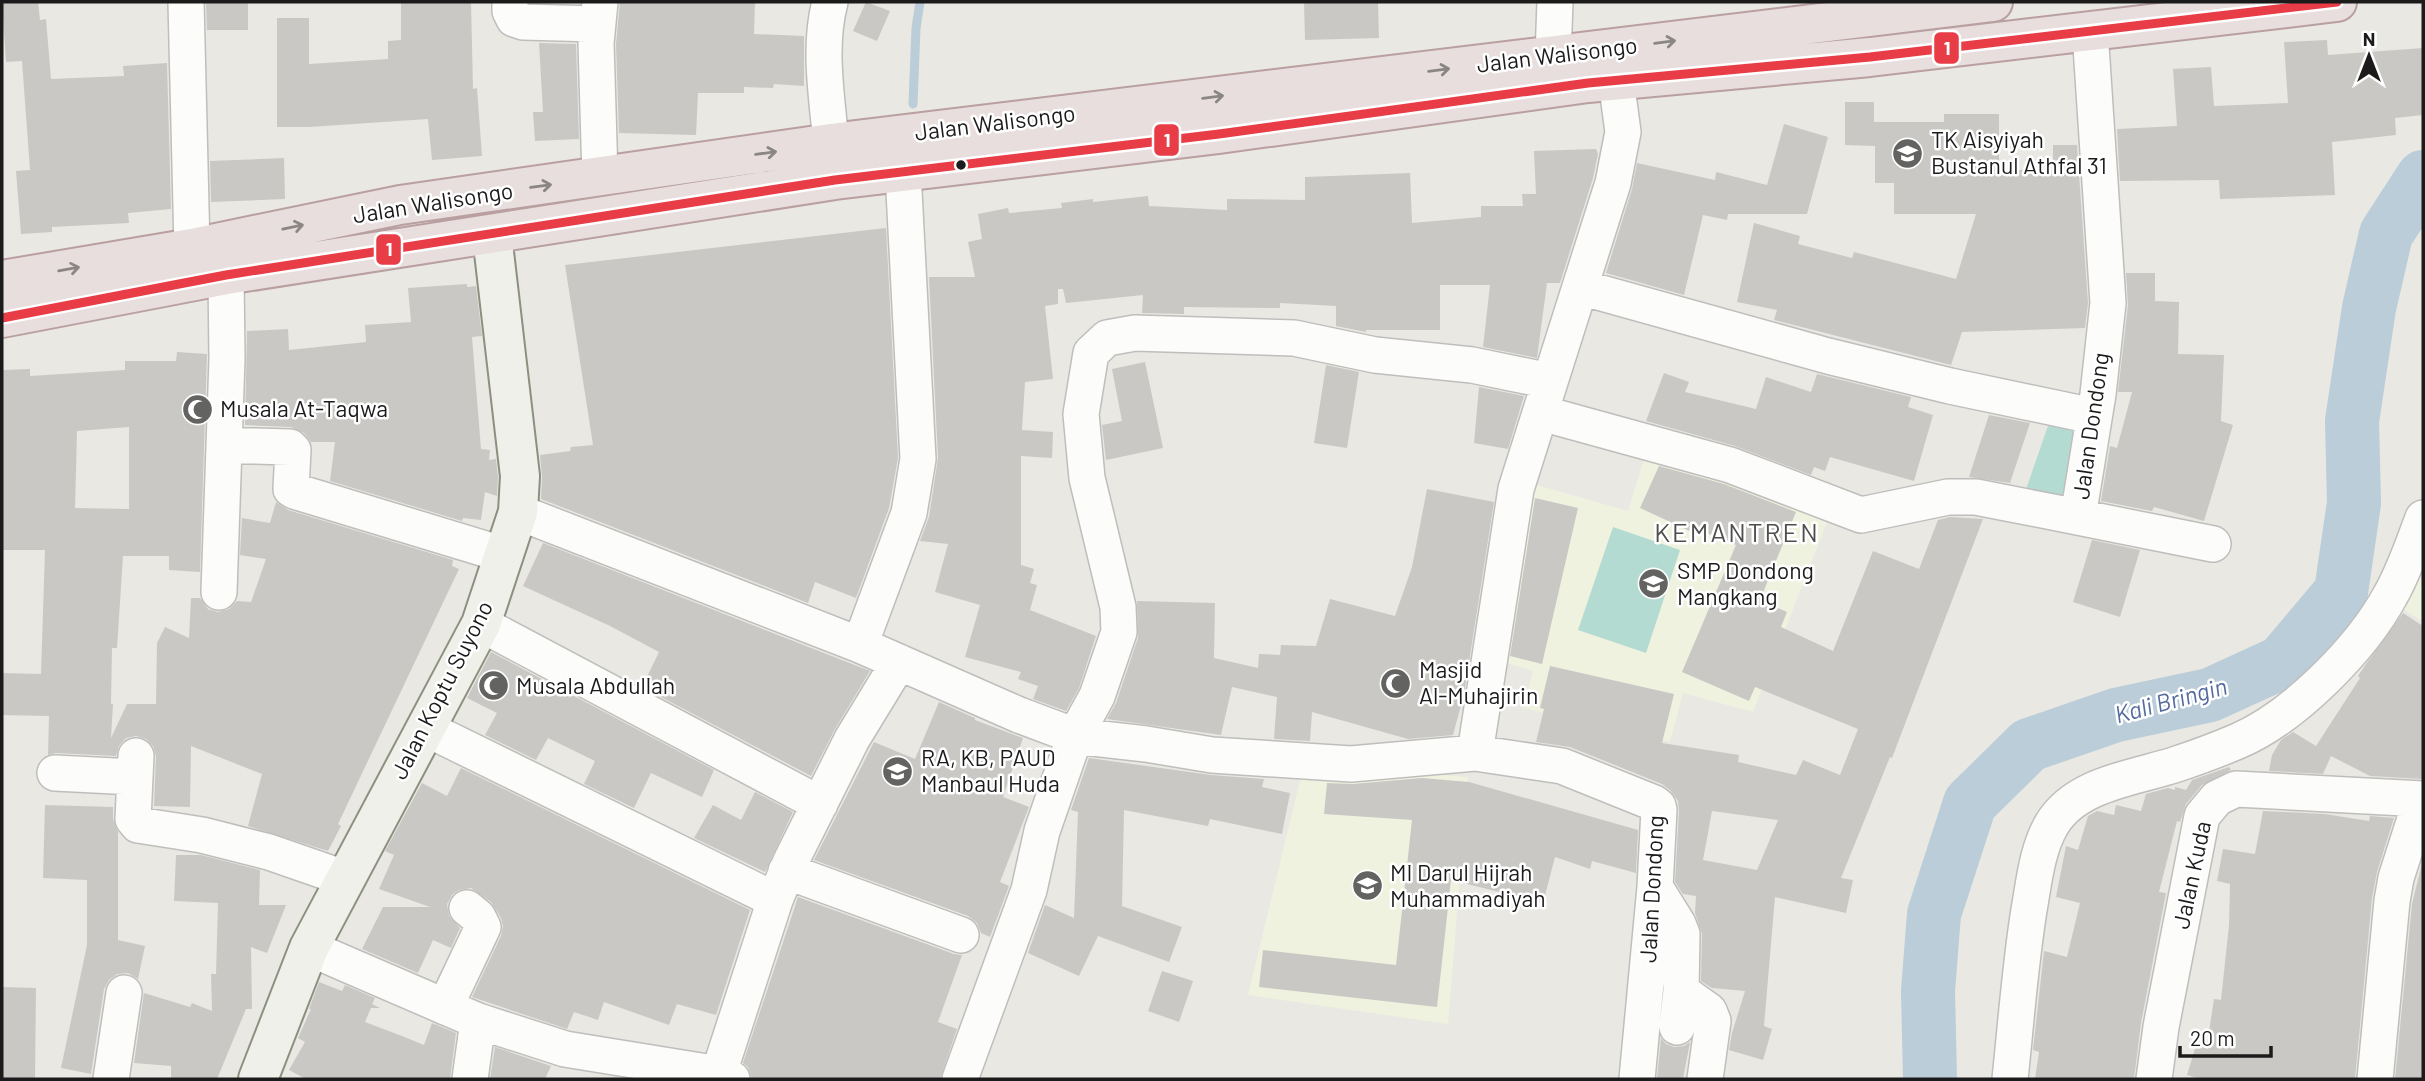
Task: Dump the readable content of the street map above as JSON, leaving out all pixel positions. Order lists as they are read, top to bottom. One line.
{"streets":{"highway":["Jalan Walisongo"],"main road":["Jalan Koptu Suyono"],"street":["Jalan Dondong","Jalan Kuda"]},"districts":["KEMANTREN"],"water":["Kali Bringin"],"places":{"school or university":["TK Aisyiyah Bustanul Athfal 31","SMP Dondong Mangkang","RA, KB, PAUD Manbaul Huda","MI Darul Hijrah Muhammadiyah"],"mosque":["Musala At-Taqwa","Masjid Al-Muhajirin","Musala Abdullah"]},"lines":["transit line 1"],"scale_bar":"20 m","north":"top"}
